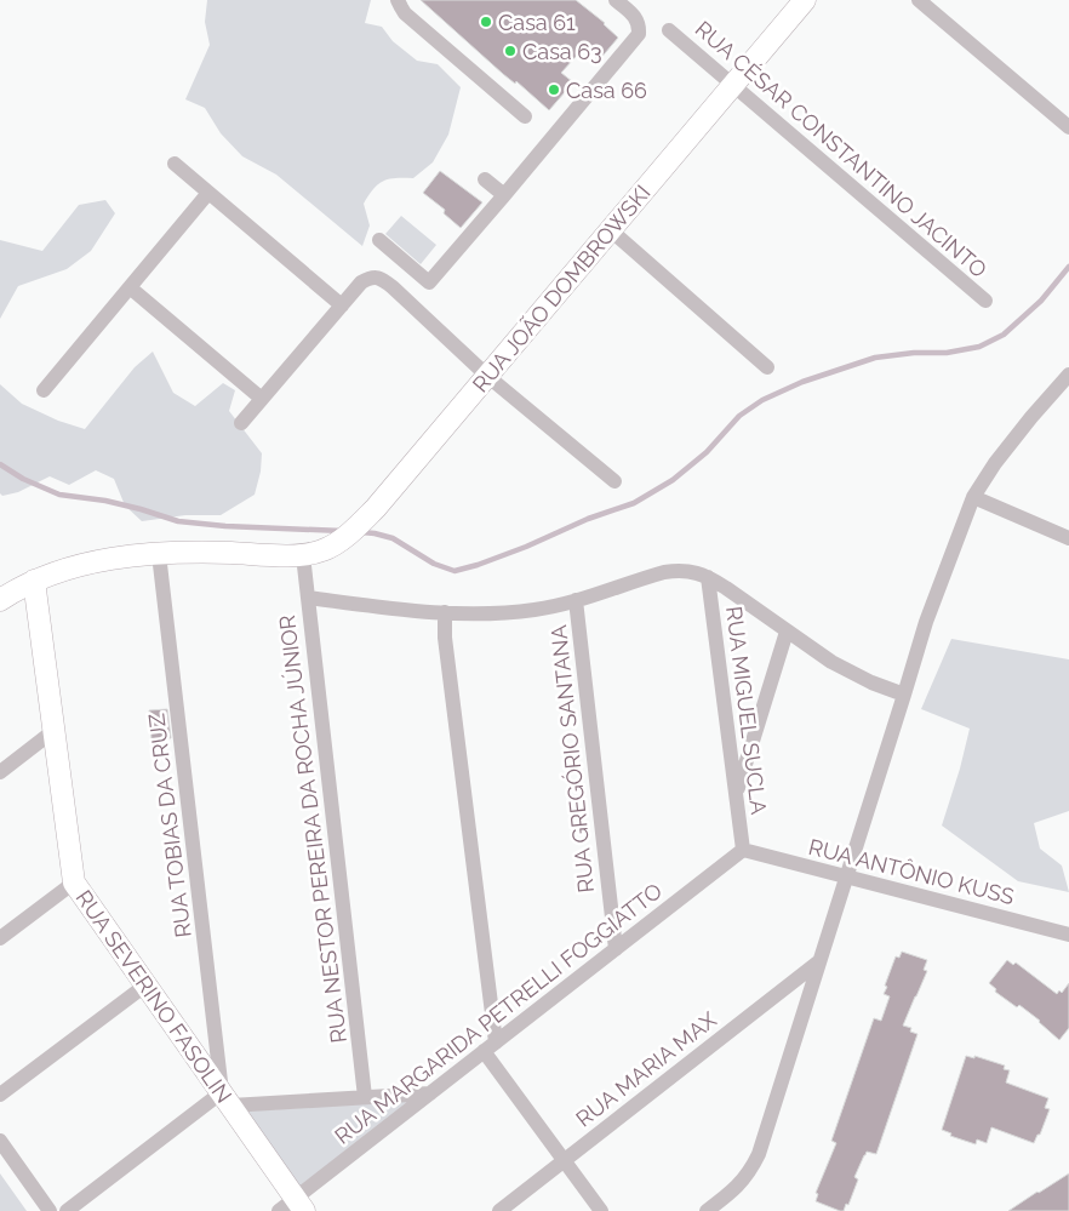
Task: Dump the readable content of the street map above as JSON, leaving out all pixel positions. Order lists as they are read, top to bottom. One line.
{"streets":{"street":["RUA CÉSAR CONSTANTINO JACINTO","RUA JOÃO DOMBROWSKI","RUA MIGUEL SUCLA","RUA GREGÓRIO SANTANA","RUA TOBIAS DA CRUZ","RUA NESTOR PEREIRA DA ROCHA JÚNIOR","RUA ANTÔNIO KUSS","RUA SEVERINO FASOLIN","RUA MARGARIDA PETRELLI FOGGIATTO","RUA MARIA MAX"]},"crossings":[["RUA CÉSAR CONSTANTINO JACINTO","RUA JOÃO DOMBROWSKI"],["RUA JOÃO DOMBROWSKI","RUA TOBIAS DA CRUZ"],["RUA JOÃO DOMBROWSKI","RUA NESTOR PEREIRA DA ROCHA JÚNIOR"],["RUA JOÃO DOMBROWSKI","RUA SEVERINO FASOLIN"],["RUA MIGUEL SUCLA","RUA ANTÔNIO KUSS"],["RUA MIGUEL SUCLA","RUA MARGARIDA PETRELLI FOGGIATTO"],["RUA GREGÓRIO SANTANA","RUA MARGARIDA PETRELLI FOGGIATTO"],["RUA TOBIAS DA CRUZ","RUA SEVERINO FASOLIN"],["RUA ANTÔNIO KUSS","RUA MARGARIDA PETRELLI FOGGIATTO"],["RUA SEVERINO FASOLIN","RUA MARGARIDA PETRELLI FOGGIATTO"]],"places":["Casa 61","Casa 63","Casa 66"]}
